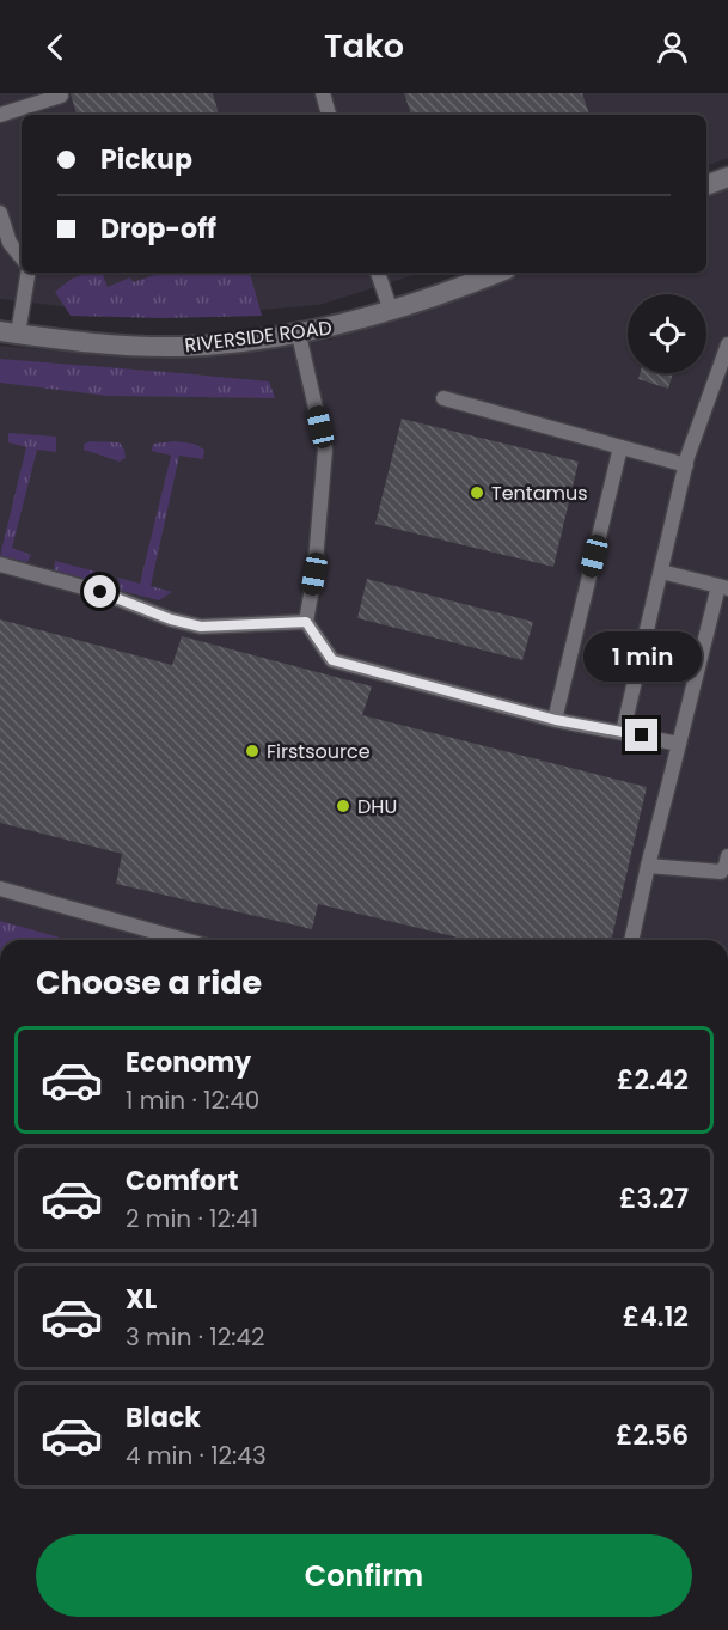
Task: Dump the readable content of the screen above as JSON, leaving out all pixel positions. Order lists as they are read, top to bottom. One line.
{"streets":{"street":["RIVERSIDE ROAD"]},"places":["Tentamus","Firstsource","DHU"],"page":{"header":"Tako","banner":["Pickup","Drop-off"],"bubble":"1 min","heading":"Choose a ride","list":[{"name":"Economy","note":"1 min · 12:40","value":"£2.42"},{"name":"Comfort","note":"2 min · 12:41","value":"£3.27"},{"name":"XL","note":"3 min · 12:42","value":"£4.12"},{"name":"Black","note":"4 min · 12:43","value":"£2.56"}],"buttons":"Confirm"}}
